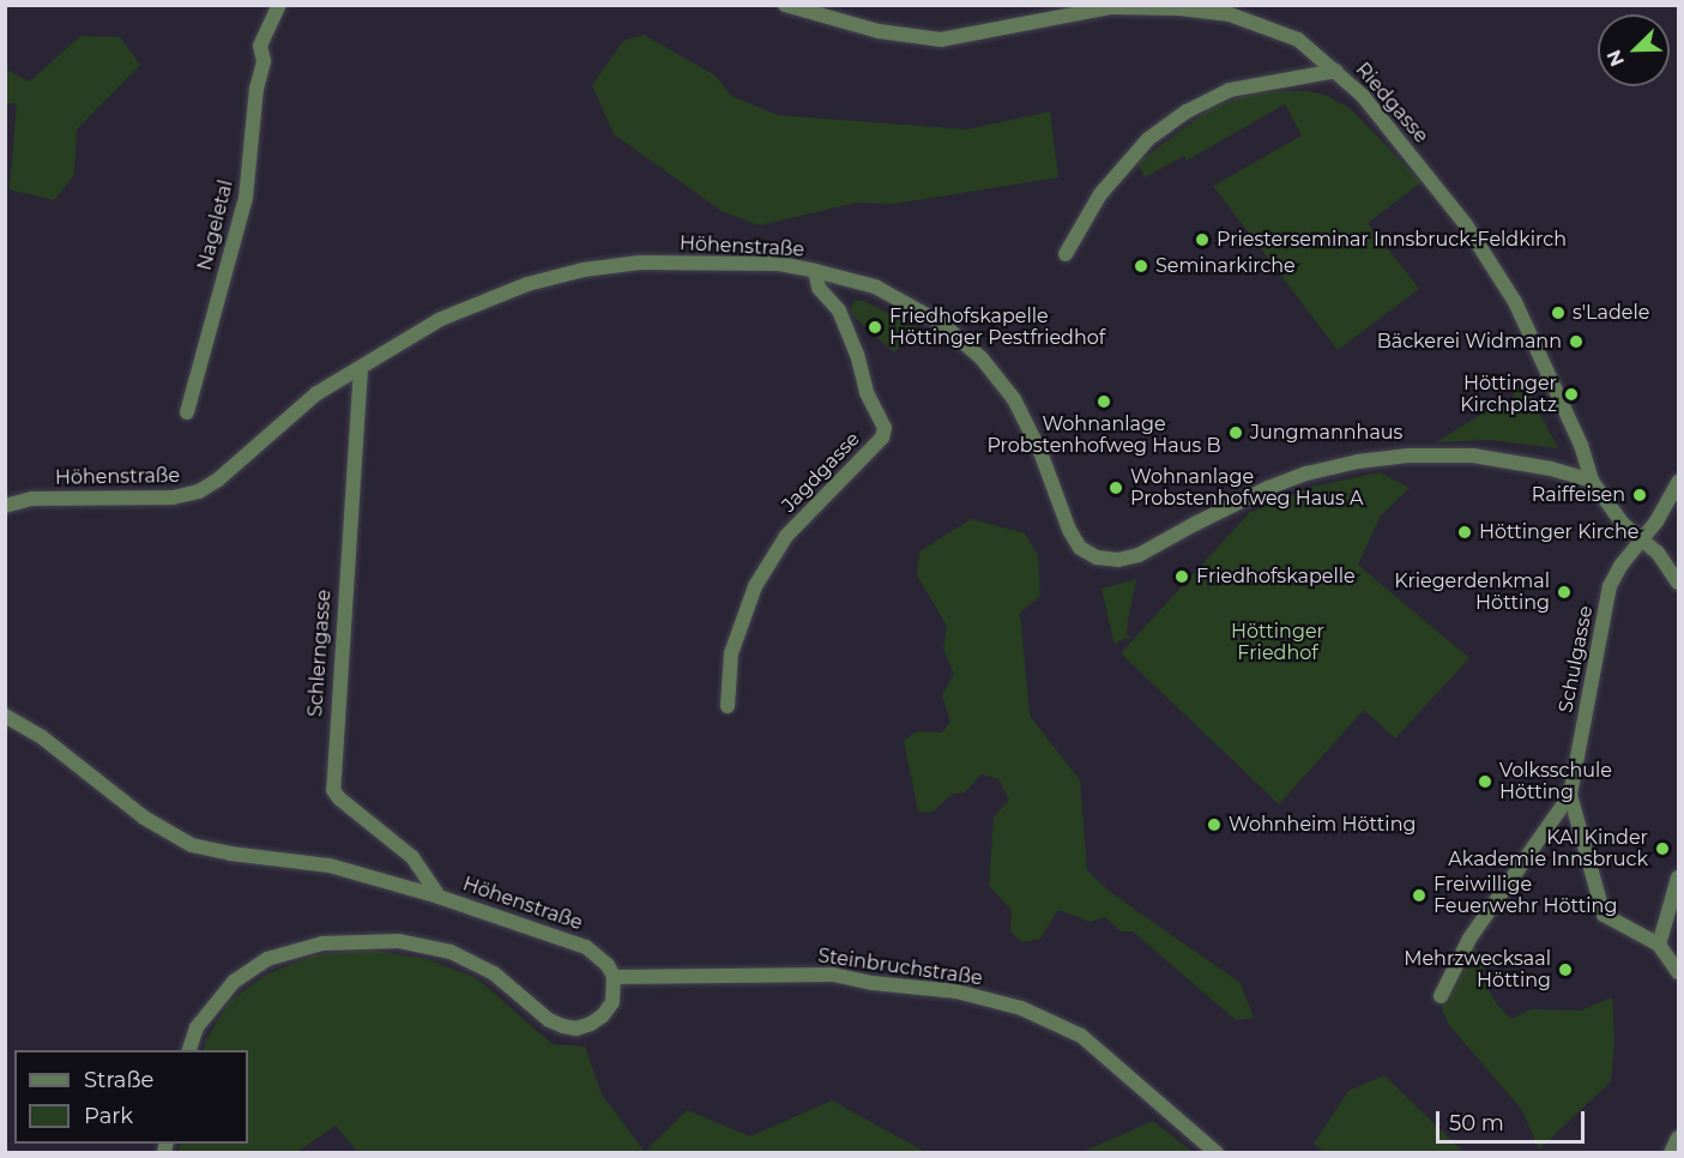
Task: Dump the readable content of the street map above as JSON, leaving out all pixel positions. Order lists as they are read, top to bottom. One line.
{"streets":{"street":["Riedgasse","Nageletal","Höhenstraße","Jagdgasse","Schlerngasse","Schulgasse","Steinbruchstraße"]},"crossings":[["Riedgasse","Höhenstraße"],["Riedgasse","Schulgasse"],["Höhenstraße","Jagdgasse"],["Höhenstraße","Schlerngasse"],["Höhenstraße","Steinbruchstraße"]],"parks":["Höttinger Friedhof"],"places":["Priesterseminar Innsbruck-Feldkirch","Seminarkirche","s'Ladele","Friedhofskapelle Höttinger Pestfriedhof","Bäckerei Widmann","Höttinger Kirchplatz","Wohnanlage Probstenhofweg Haus B","Jungmannhaus","Wohnanlage Probstenhofweg Haus A","Raiffeisen","Höttinger Kirche","Friedhofskapelle","Kriegerdenkmal Hötting","Volksschule Hötting","Wohnheim Hötting","KAI Kinder Akademie Innsbruck","Freiwillige Feuerwehr Hötting","Mehrzwecksaal Hötting"],"legend":["Straße","Park"],"scale_bar":"50 m","north":"bottom left"}
